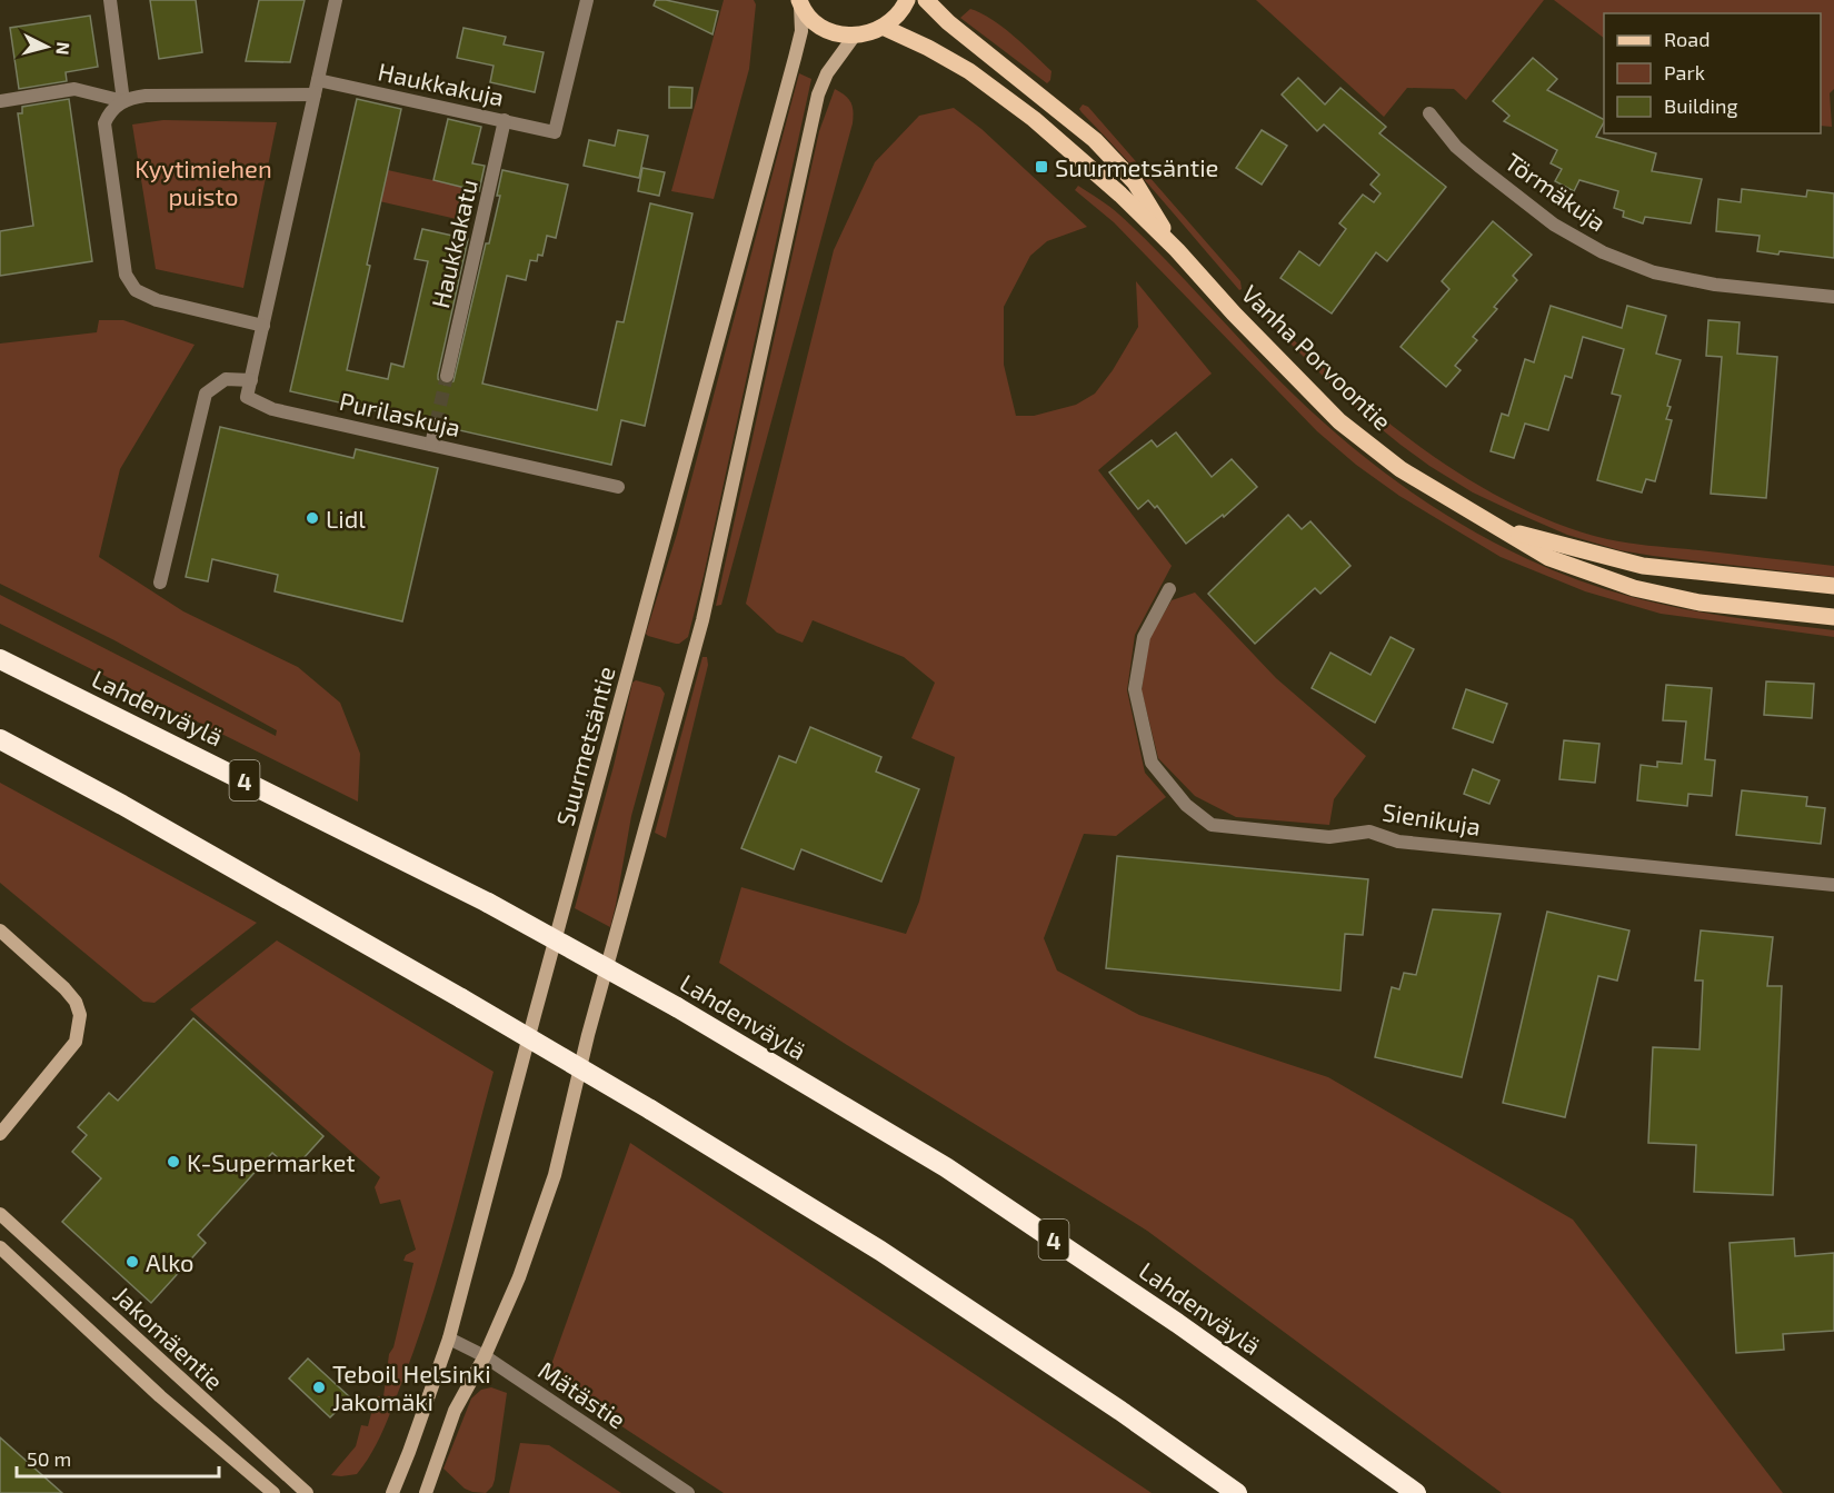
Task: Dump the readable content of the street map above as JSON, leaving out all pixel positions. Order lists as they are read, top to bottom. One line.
{"streets":{"highway":["Lahdenväylä","4"],"main road":["Vanha Porvoontie","Suurmetsäntie","Jakomäentie"],"street":["Haukkakuja","Törmäkuja","Haukkakatu","Purilaskuja","Sienikuja","Mätästie"]},"crossings":[["Haukkakuja","Haukkakatu"],["Suurmetsäntie","Mätästie"]],"parks":["Kyytimiehen puisto"],"places":{"transit":["Suurmetsäntie"],"other":["Lidl","K-Supermarket","Alko","Teboil Helsinki Jakomäki"]},"legend":["Road","Park","Building"],"scale_bar":"50 m","north":"right"}
